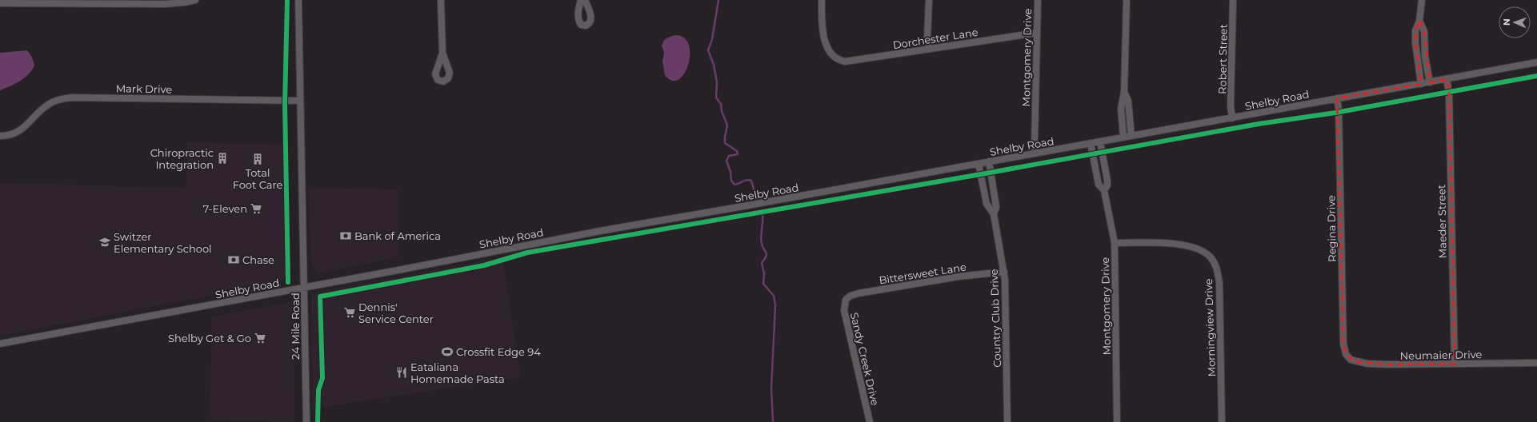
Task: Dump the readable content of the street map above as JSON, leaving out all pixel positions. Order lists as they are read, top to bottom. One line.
{"streets":{"street":["Dorchester Lane","Montgomery Drive","Robert Street","Mark Drive","Shelby Road","Maeder Street","Regina Drive","Bittersweet Lane","Country Club Drive","24 Mile Road","Morningview Drive","Neumaier Drive","Sandy Creek Drive"]},"crossings":[["Dorchester Lane","Montgomery Drive"],["Montgomery Drive","Shelby Road"],["Montgomery Drive","Morningview Drive"],["Robert Street","Shelby Road"],["Mark Drive","24 Mile Road"],["Shelby Road","Maeder Street"],["Shelby Road","Regina Drive"],["Shelby Road","Country Club Drive"],["Shelby Road","24 Mile Road"],["Maeder Street","Neumaier Drive"],["Regina Drive","Neumaier Drive"],["Bittersweet Lane","Country Club Drive"],["Bittersweet Lane","Sandy Creek Drive"]],"places":{"building":["Chiropractic Integration","Total Foot Care"],"supermarket":["7-Eleven","Dennis' Service Center","Shelby Get & Go"],"bank":["Bank of America","Chase"],"school or university":["Switzer Elementary School"],"sports":["Crossfit Edge 94"],"restaurant":["Eataliana Homemade Pasta"]},"north":"left"}
